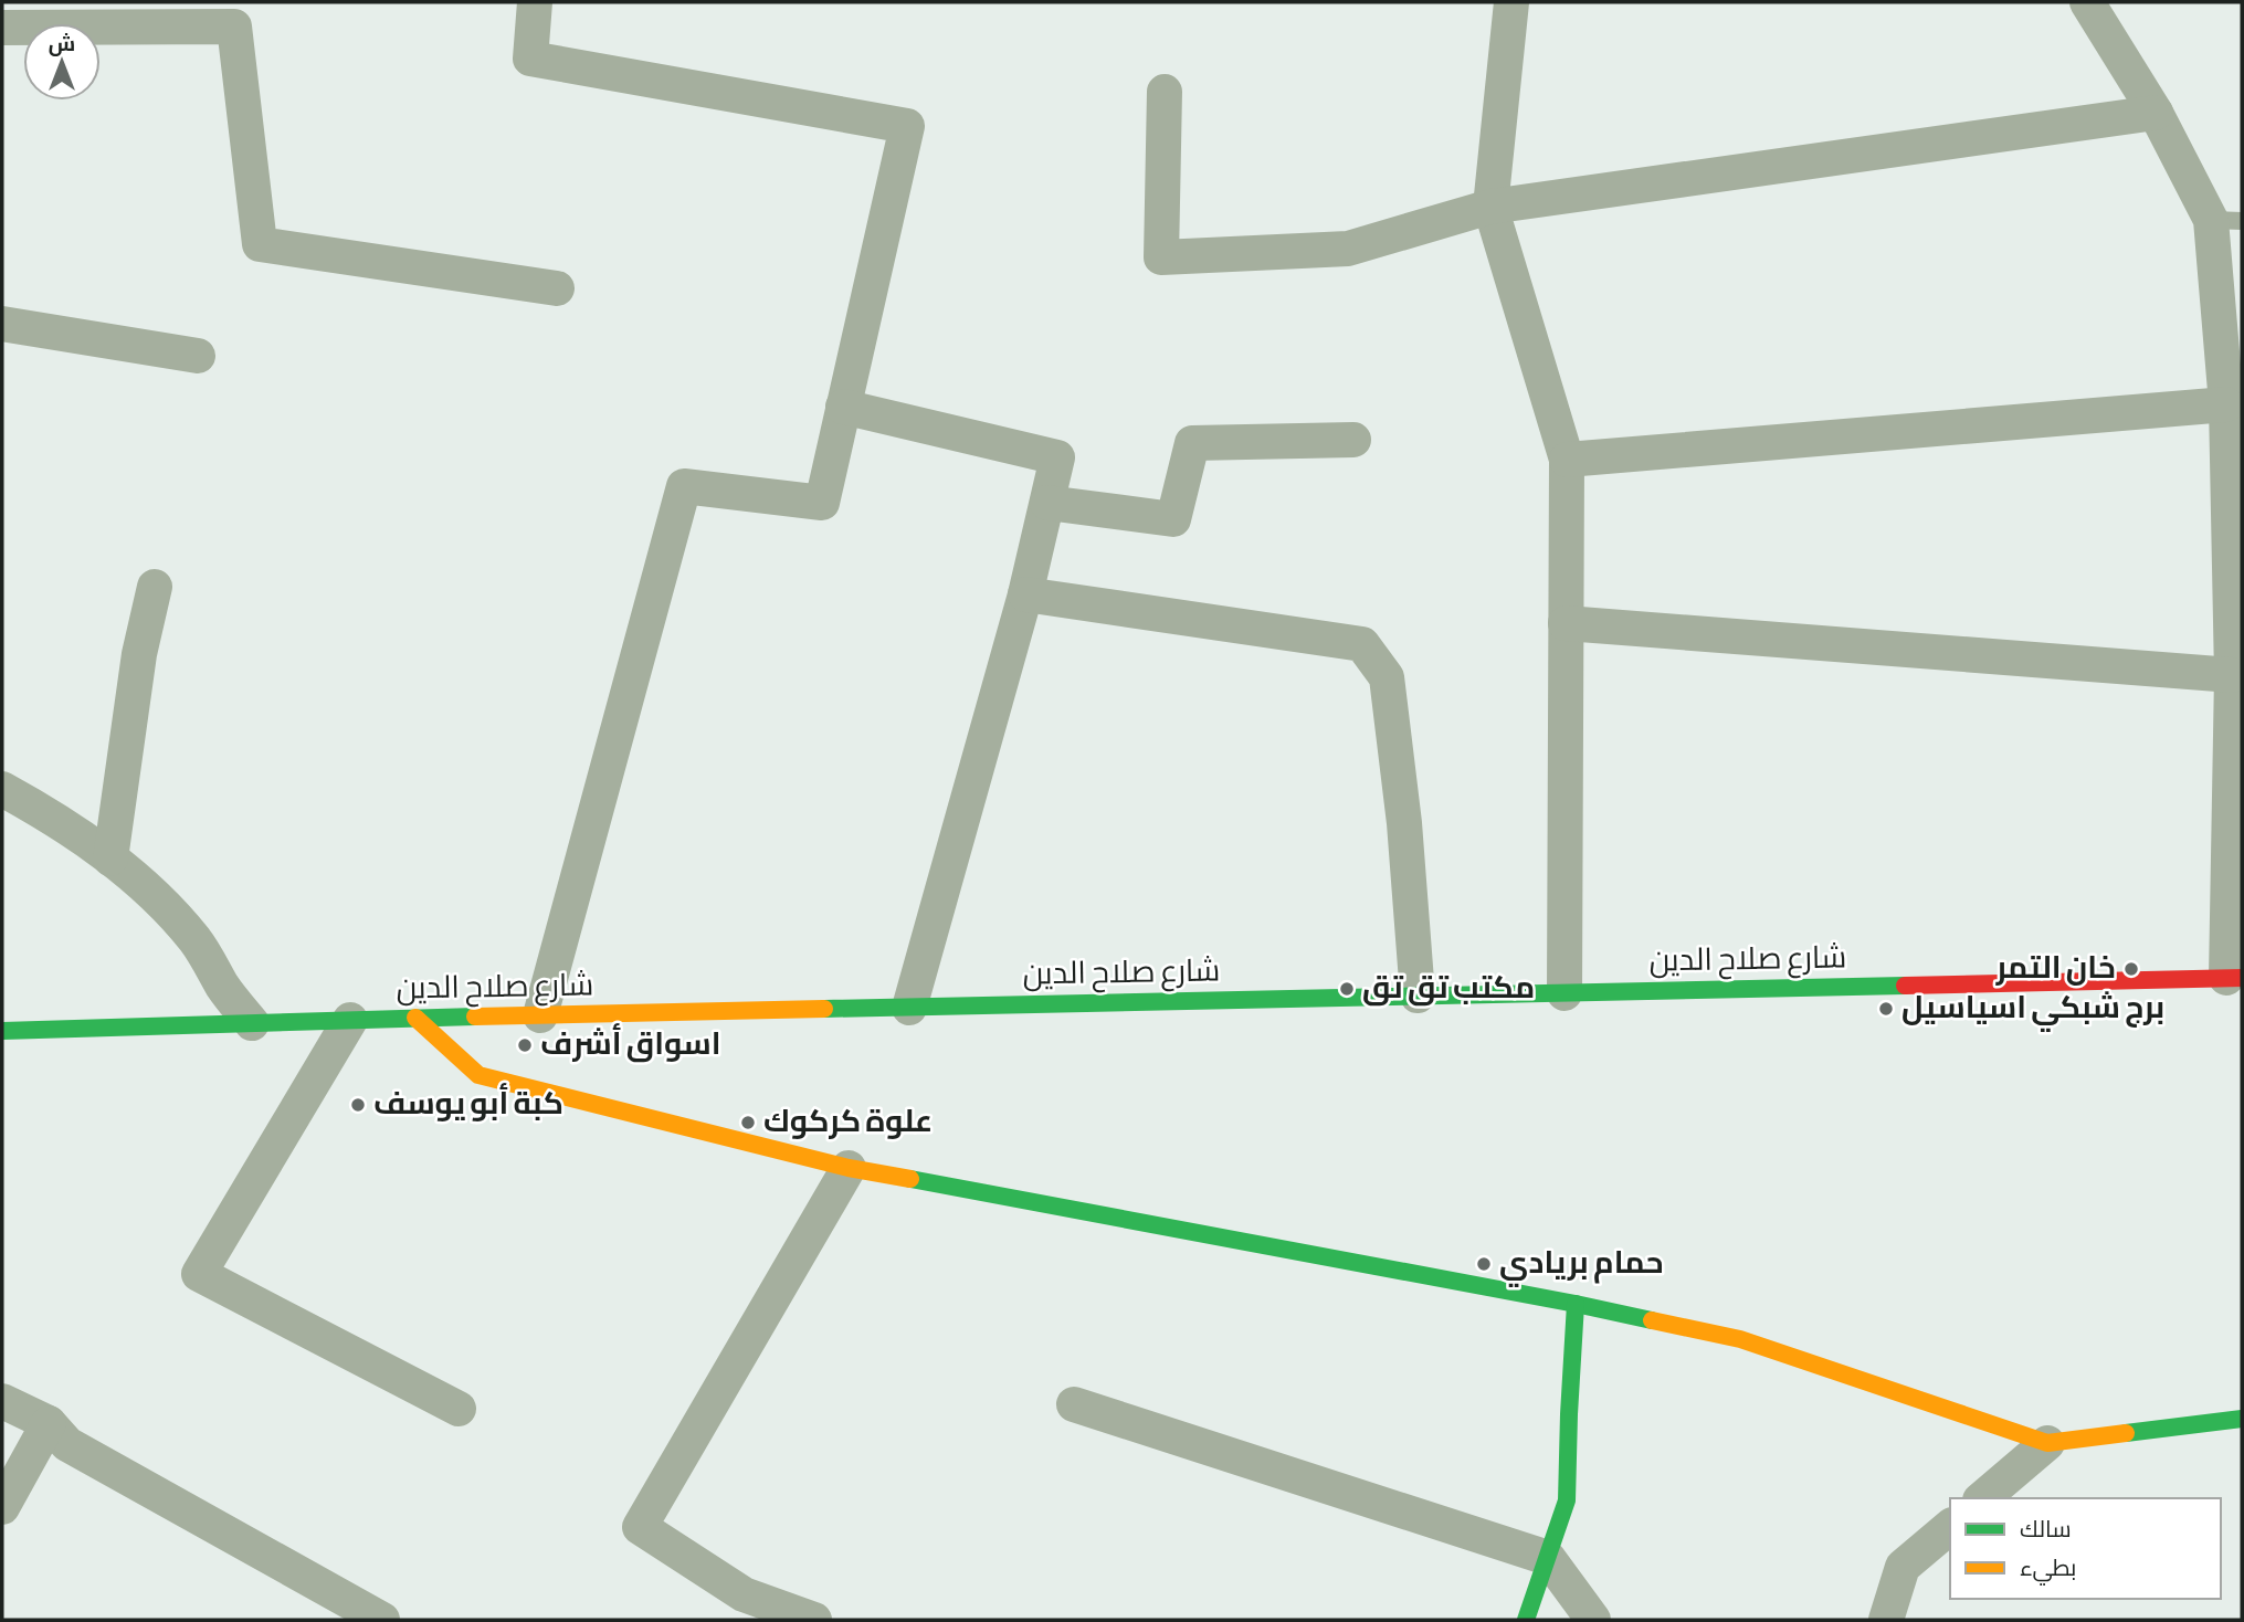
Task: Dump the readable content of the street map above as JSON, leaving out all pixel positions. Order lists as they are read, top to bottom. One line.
{"streets":{"street":["شارع صلاح الدين"]},"places":["خان التمر","مکتب تق تق","برج شبکي اسیاسیل","اسواق أشرف","كبة أبو يوسف","علوة كركوك","حمام بريادي"],"legend":["سالك","بطيء"],"north":"top"}
